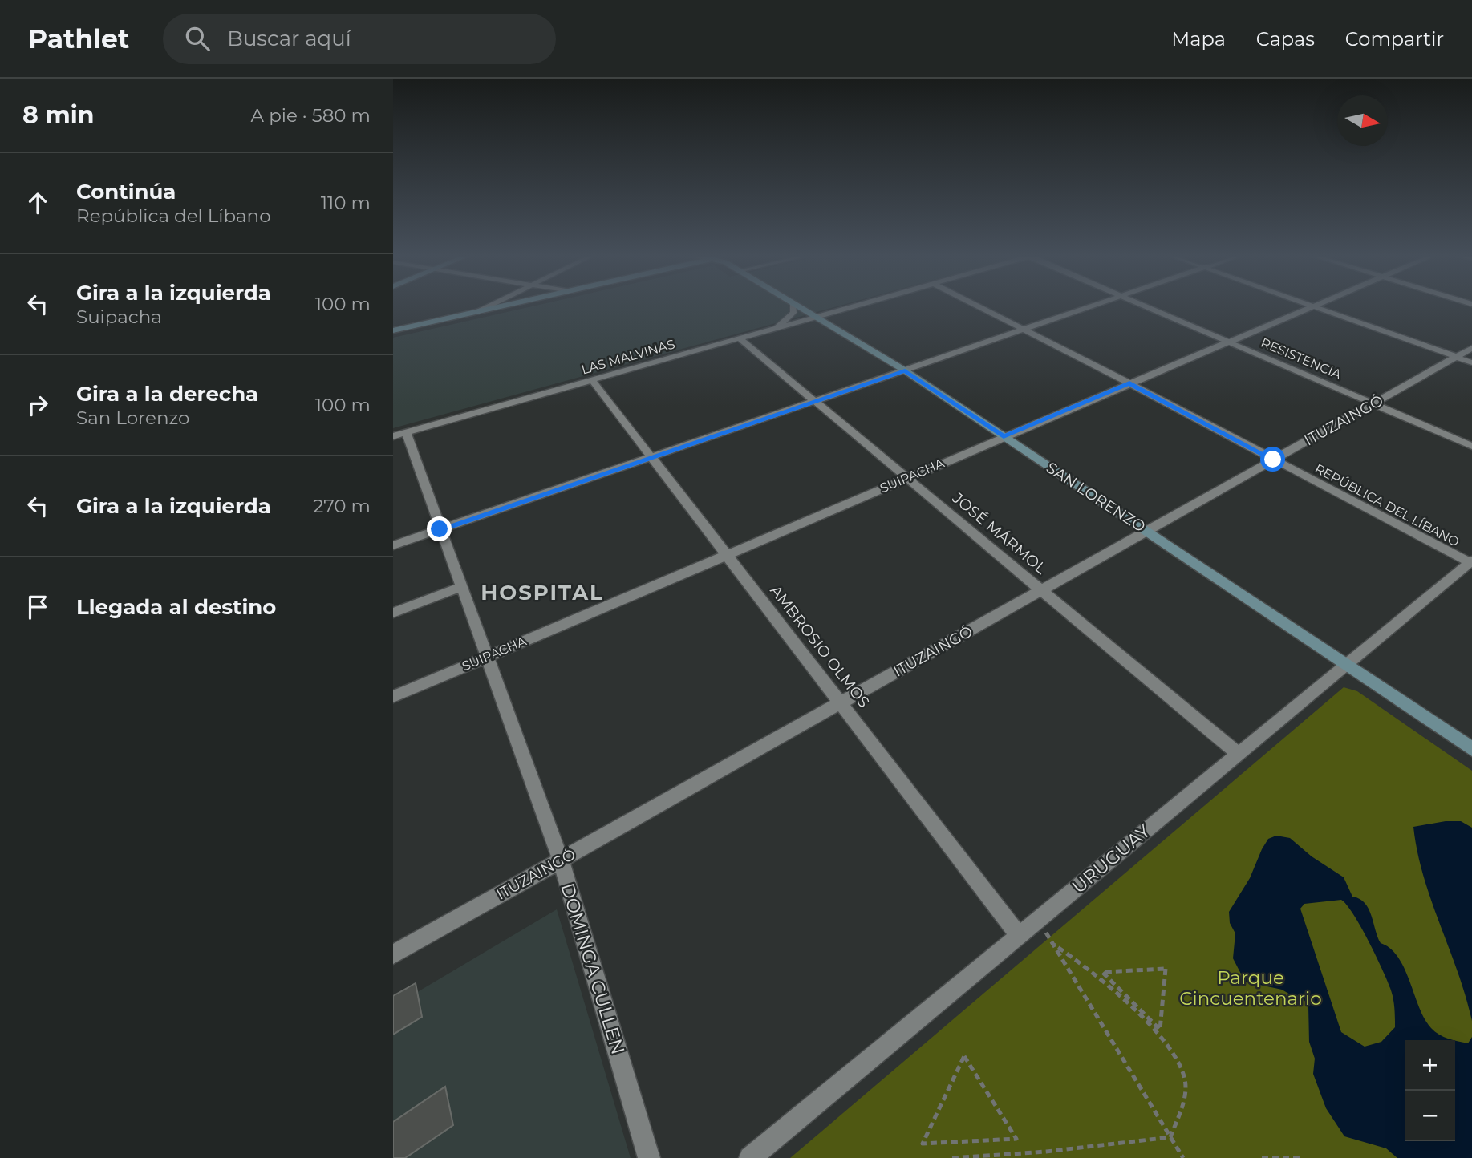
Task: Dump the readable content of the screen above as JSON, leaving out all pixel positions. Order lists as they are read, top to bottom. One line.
{"streets":{"main road":["SAN LORENZO"],"street":["LAS MALVINAS","RESISTENCIA","ITUZAINGÓ","SUIPACHA","REPÚBLICA DEL LÍBANO","JOSÉ MÁRMOL","AMBROSIO OLMOS","URUGUAY","DOMINGA CULLEN"]},"crossings":[["LAS MALVINAS","SAN LORENZO"],["LAS MALVINAS","JOSÉ MÁRMOL"],["LAS MALVINAS","AMBROSIO OLMOS"],["LAS MALVINAS","DOMINGA CULLEN"],["RESISTENCIA","ITUZAINGÓ"],["RESISTENCIA","SUIPACHA"],["ITUZAINGÓ","SAN LORENZO"],["ITUZAINGÓ","REPÚBLICA DEL LÍBANO"],["ITUZAINGÓ","JOSÉ MÁRMOL"],["ITUZAINGÓ","AMBROSIO OLMOS"],["ITUZAINGÓ","DOMINGA CULLEN"],["SUIPACHA","SAN LORENZO"],["SUIPACHA","REPÚBLICA DEL LÍBANO"],["SUIPACHA","JOSÉ MÁRMOL"],["SUIPACHA","AMBROSIO OLMOS"],["SUIPACHA","DOMINGA CULLEN"],["SAN LORENZO","URUGUAY"],["REPÚBLICA DEL LÍBANO","URUGUAY"],["JOSÉ MÁRMOL","URUGUAY"],["AMBROSIO OLMOS","URUGUAY"]],"districts":["HOSPITAL"],"parks":["Parque Cincuentenario"],"north":"right","page":{"header":"Pathlet","search":"Buscar aquí","nav":["Mapa","Capas","Compartir"],"heading":["8 min","A pie · 580 m"],"list":[["Continúa","República del Líbano","110 m"],["Gira a la izquierda","Suipacha","100 m"],["Gira a la derecha","San Lorenzo","100 m"],["Gira a la izquierda","270 m"],"Llegada al destino"],"map_buttons":["+","−"]}}
